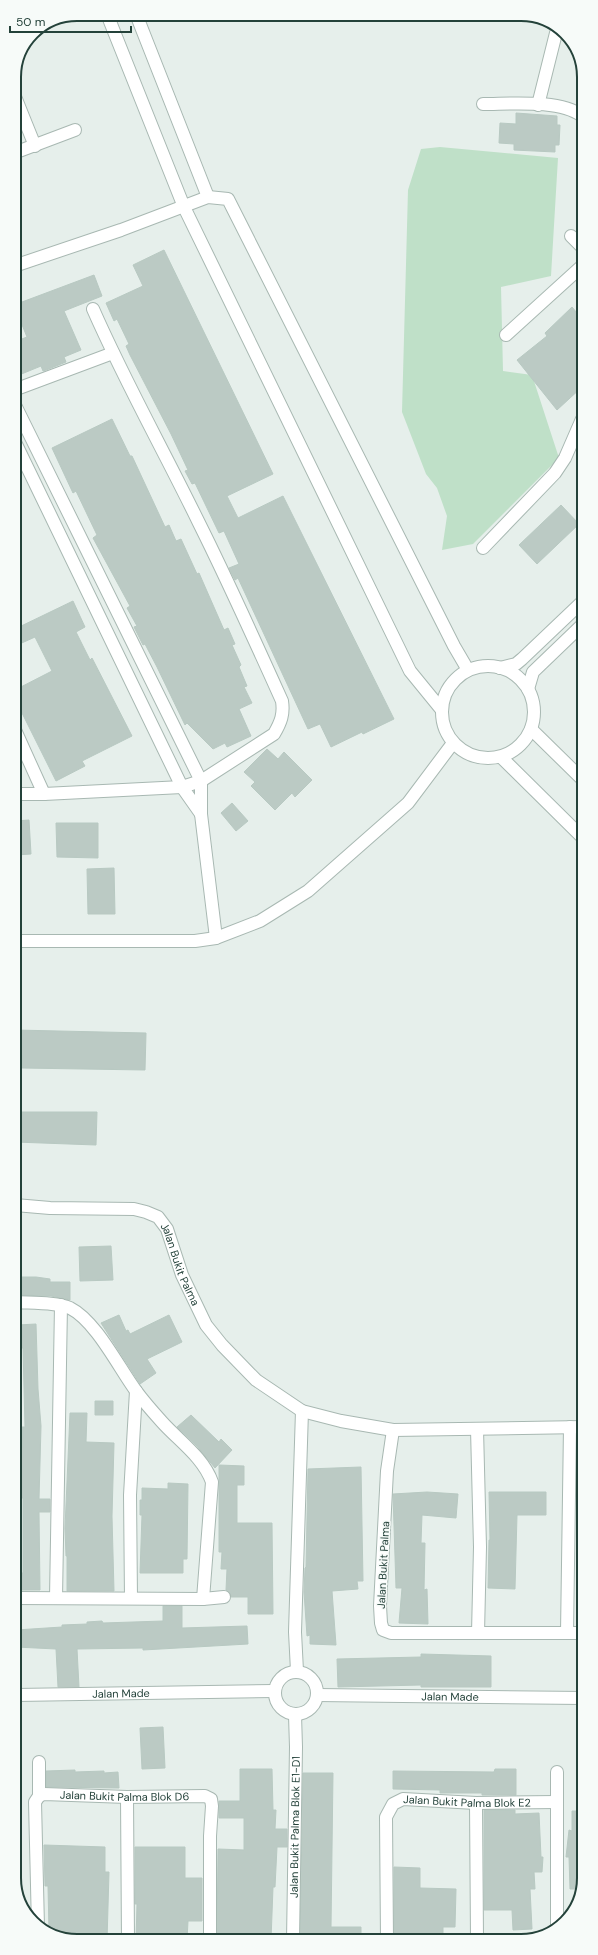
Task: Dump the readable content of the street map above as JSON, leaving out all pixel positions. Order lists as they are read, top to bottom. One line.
{"streets":{"street":["Jalan Bukit Palma","Jalan Made","Jalan Bukit Palma Blok D6","Jalan Bukit Palma Blok E2","Jalan Bukit Palma Blok E1-D1"]},"crossings":[["Jalan Made","Jalan Bukit Palma Blok E1-D1"]],"scale_bar":"50 m"}
